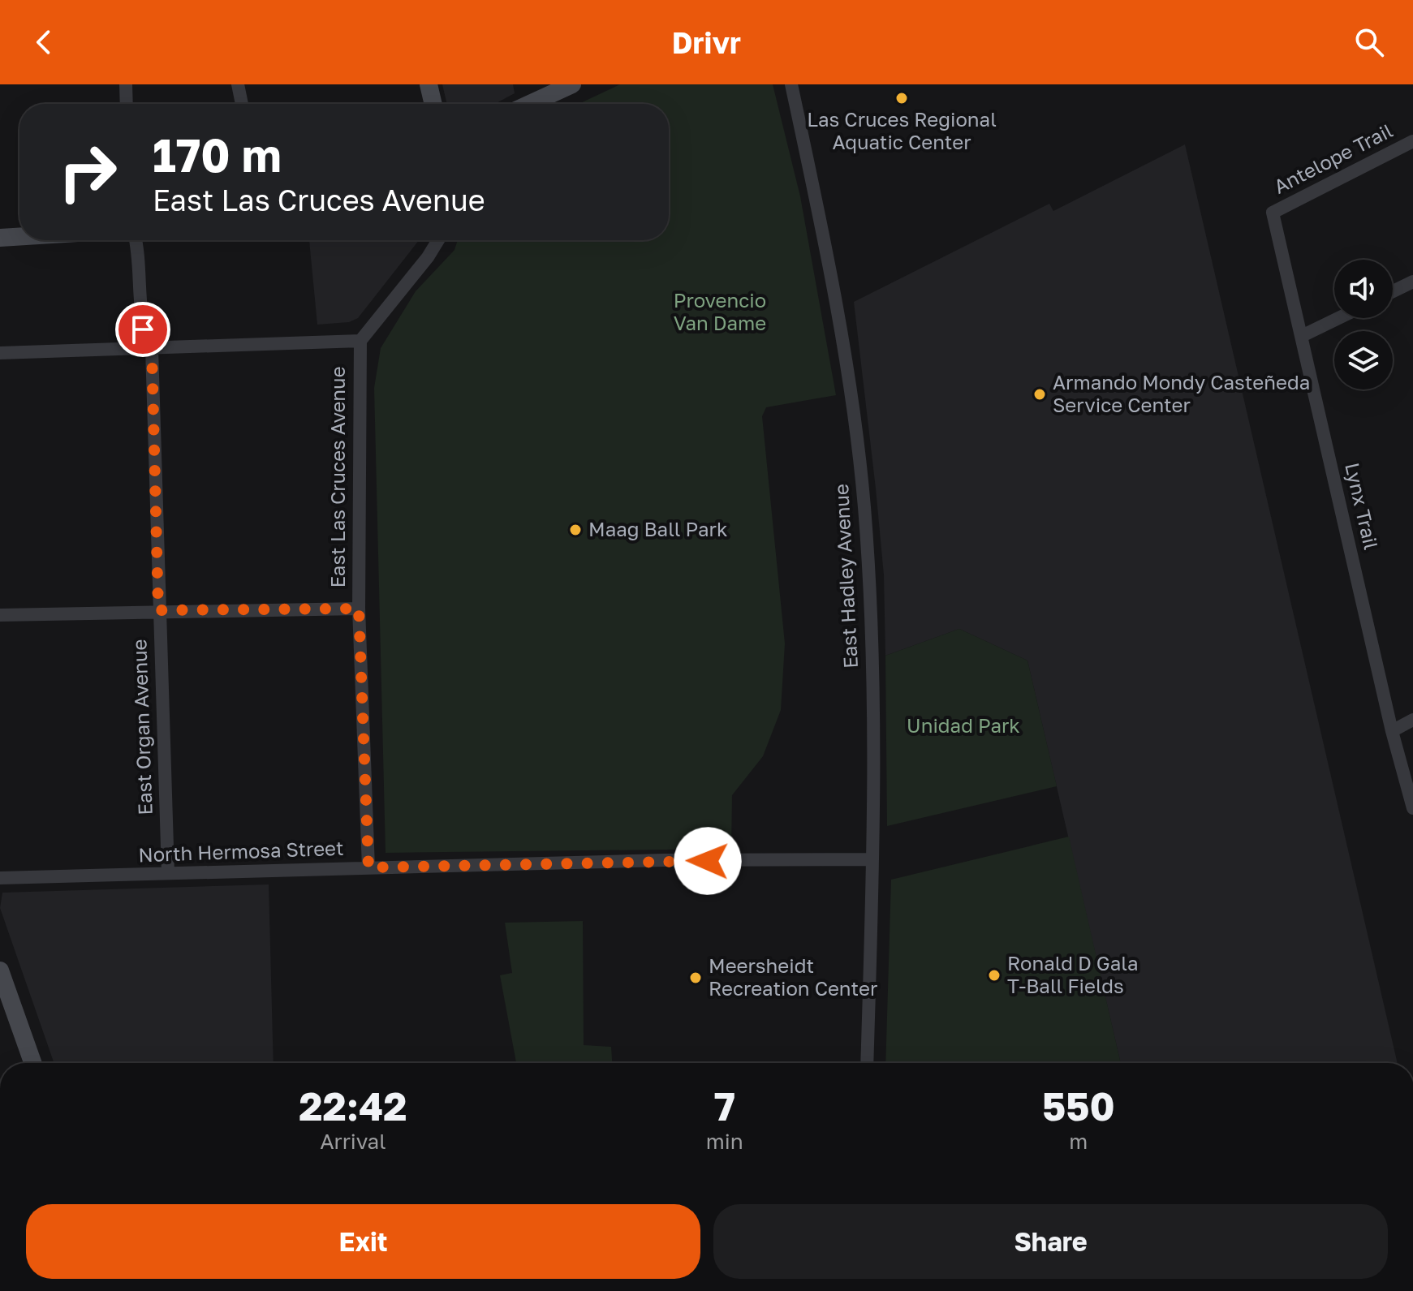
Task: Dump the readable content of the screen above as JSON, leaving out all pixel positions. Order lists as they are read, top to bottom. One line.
{"streets":{"street":["Antelope Trail","East Las Cruces Avenue","Lynx Trail","East Hadley Avenue","East Organ Avenue","North Hermosa Street"]},"crossings":[["Antelope Trail","Lynx Trail"],["East Las Cruces Avenue","North Hermosa Street"],["East Hadley Avenue","North Hermosa Street"],["East Organ Avenue","North Hermosa Street"]],"parks":["Provencio Van Dame","Unidad Park"],"places":["Las Cruces Regional Aquatic Center","Armando Mondy Casteñeda Service Center","Maag Ball Park","Ronald D Gala T-Ball Fields","Meersheidt Recreation Center"],"page":{"header":"Drivr","turn":["170 m","East Las Cruces Avenue"],"eta":["22:42","Arrival","7","min","550","m"],"buttons":["Exit","Share"]}}
